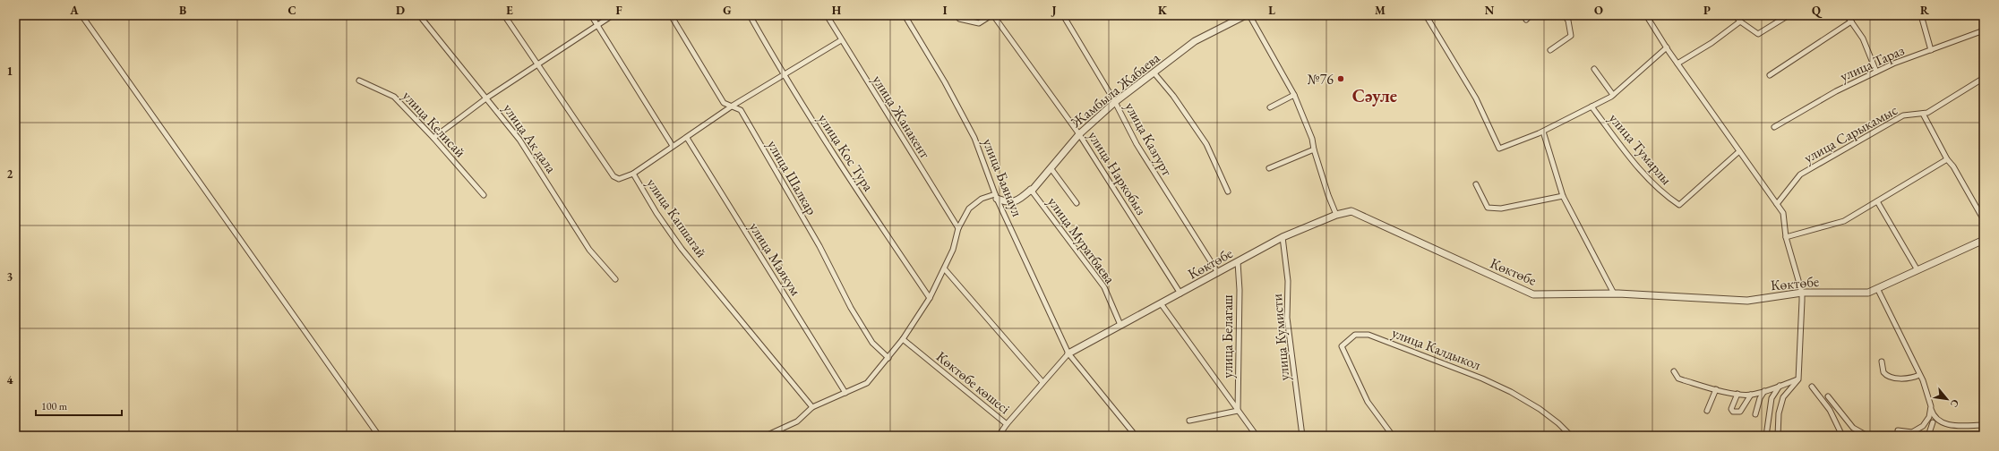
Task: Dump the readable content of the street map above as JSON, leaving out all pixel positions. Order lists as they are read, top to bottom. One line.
{"streets":{"street":["улица Тараз","Жамбыла Жабаева","улица Жанакент","улица Келисай","улица Сарыкамыс","улица Ак дала","улица Казгурт","улица Тумарлы","улица Кос Тура","улица Наркобыз","улица Шалкар","улица Баянаул","улица Капшагай","улица Муратбаева","улица Маякум","Көктөбе","улица Белагаш","улица Кумисти","улица Калдыкол","Көктөбе көшесі"]},"crossings":[["Жамбыла Жабаева","улица Казгурт"],["Жамбыла Жабаева","улица Наркобыз"],["Жамбыла Жабаева","улица Баянаул"],["Жамбыла Жабаева","улица Муратбаева"],["улица Казгурт","Көктөбе"],["улица Наркобыз","Көктөбе"],["улица Баянаул","Көктөбе"],["улица Баянаул","Көктөбе көшесі"],["улица Муратбаева","Көктөбе"],["Көктөбе","улица Белагаш"],["Көктөбе","улица Кумисти"],["Көктөбе","Көктөбе көшесі"]],"districts":["Сәуле"],"places":["№76"],"scale_bar":"100 m","north":"bottom right","grid":{"columns":["A","B","C","D","E","F","G","H","I","J","K","L","M","N","O","P","Q","R"],"rows":["1","2","3","4"]}}
